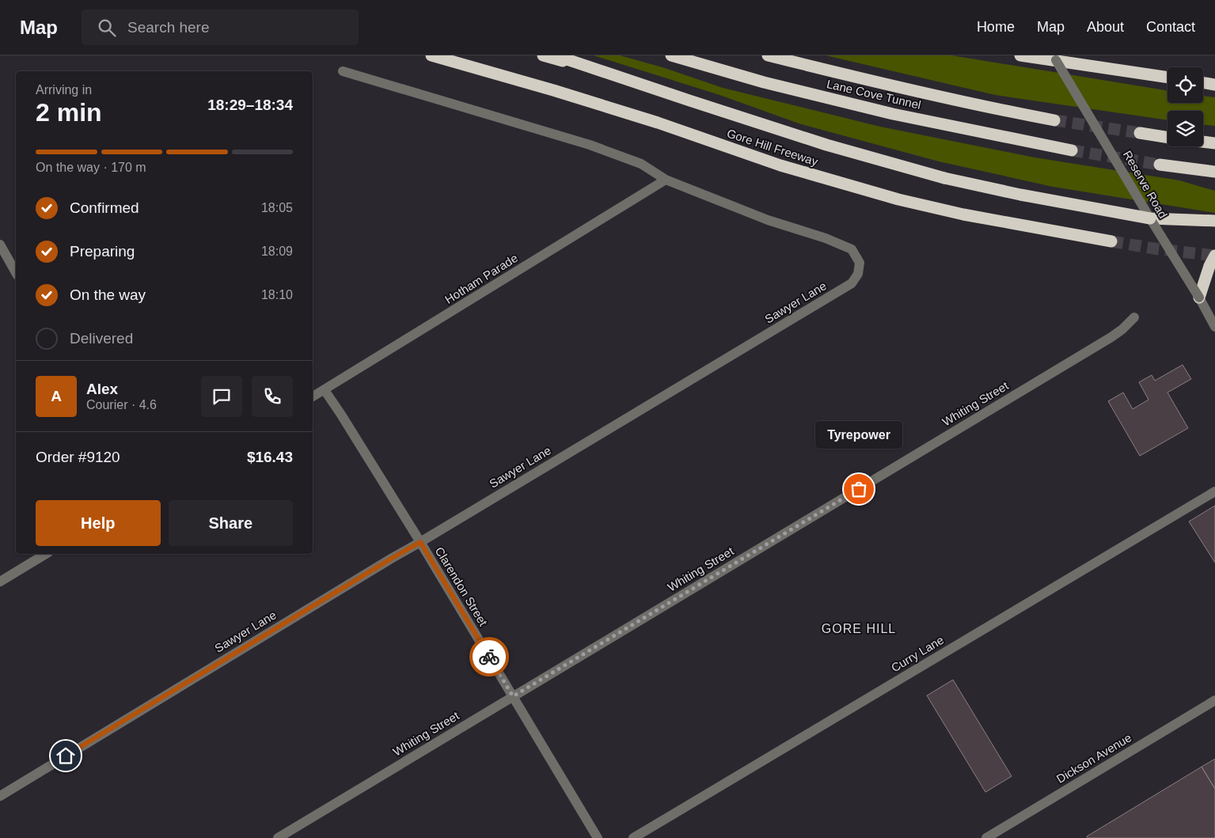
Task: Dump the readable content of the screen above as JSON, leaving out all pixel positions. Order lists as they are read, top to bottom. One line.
{"streets":{"highway":["Lane Cove Tunnel","Gore Hill Freeway"],"street":["Reserve Road","Hotham Parade","Sawyer Lane","Whiting Street","Clarendon Street","Curry Lane","Dickson Avenue"]},"crossings":[["Hotham Parade","Sawyer Lane"],["Hotham Parade","Clarendon Street"],["Sawyer Lane","Clarendon Street"],["Whiting Street","Clarendon Street"]],"districts":["GORE HILL"],"places":["Tyrepower"],"page":{"header":"Map","search":"Search here","nav":["Home","Map","About","Contact"],"heading":["2 min","Arriving in","18:29–18:34"],"panel":["Alex","Courier · 4.6","Order #9120","$16.43"],"bar":"On the way · 170 m","list":[["Confirmed","18:05"],["Preparing","18:09"],["On the way","18:10"],"Delivered"],"round":"A","bubble":"Tyrepower","buttons":["Help","Share"]}}
